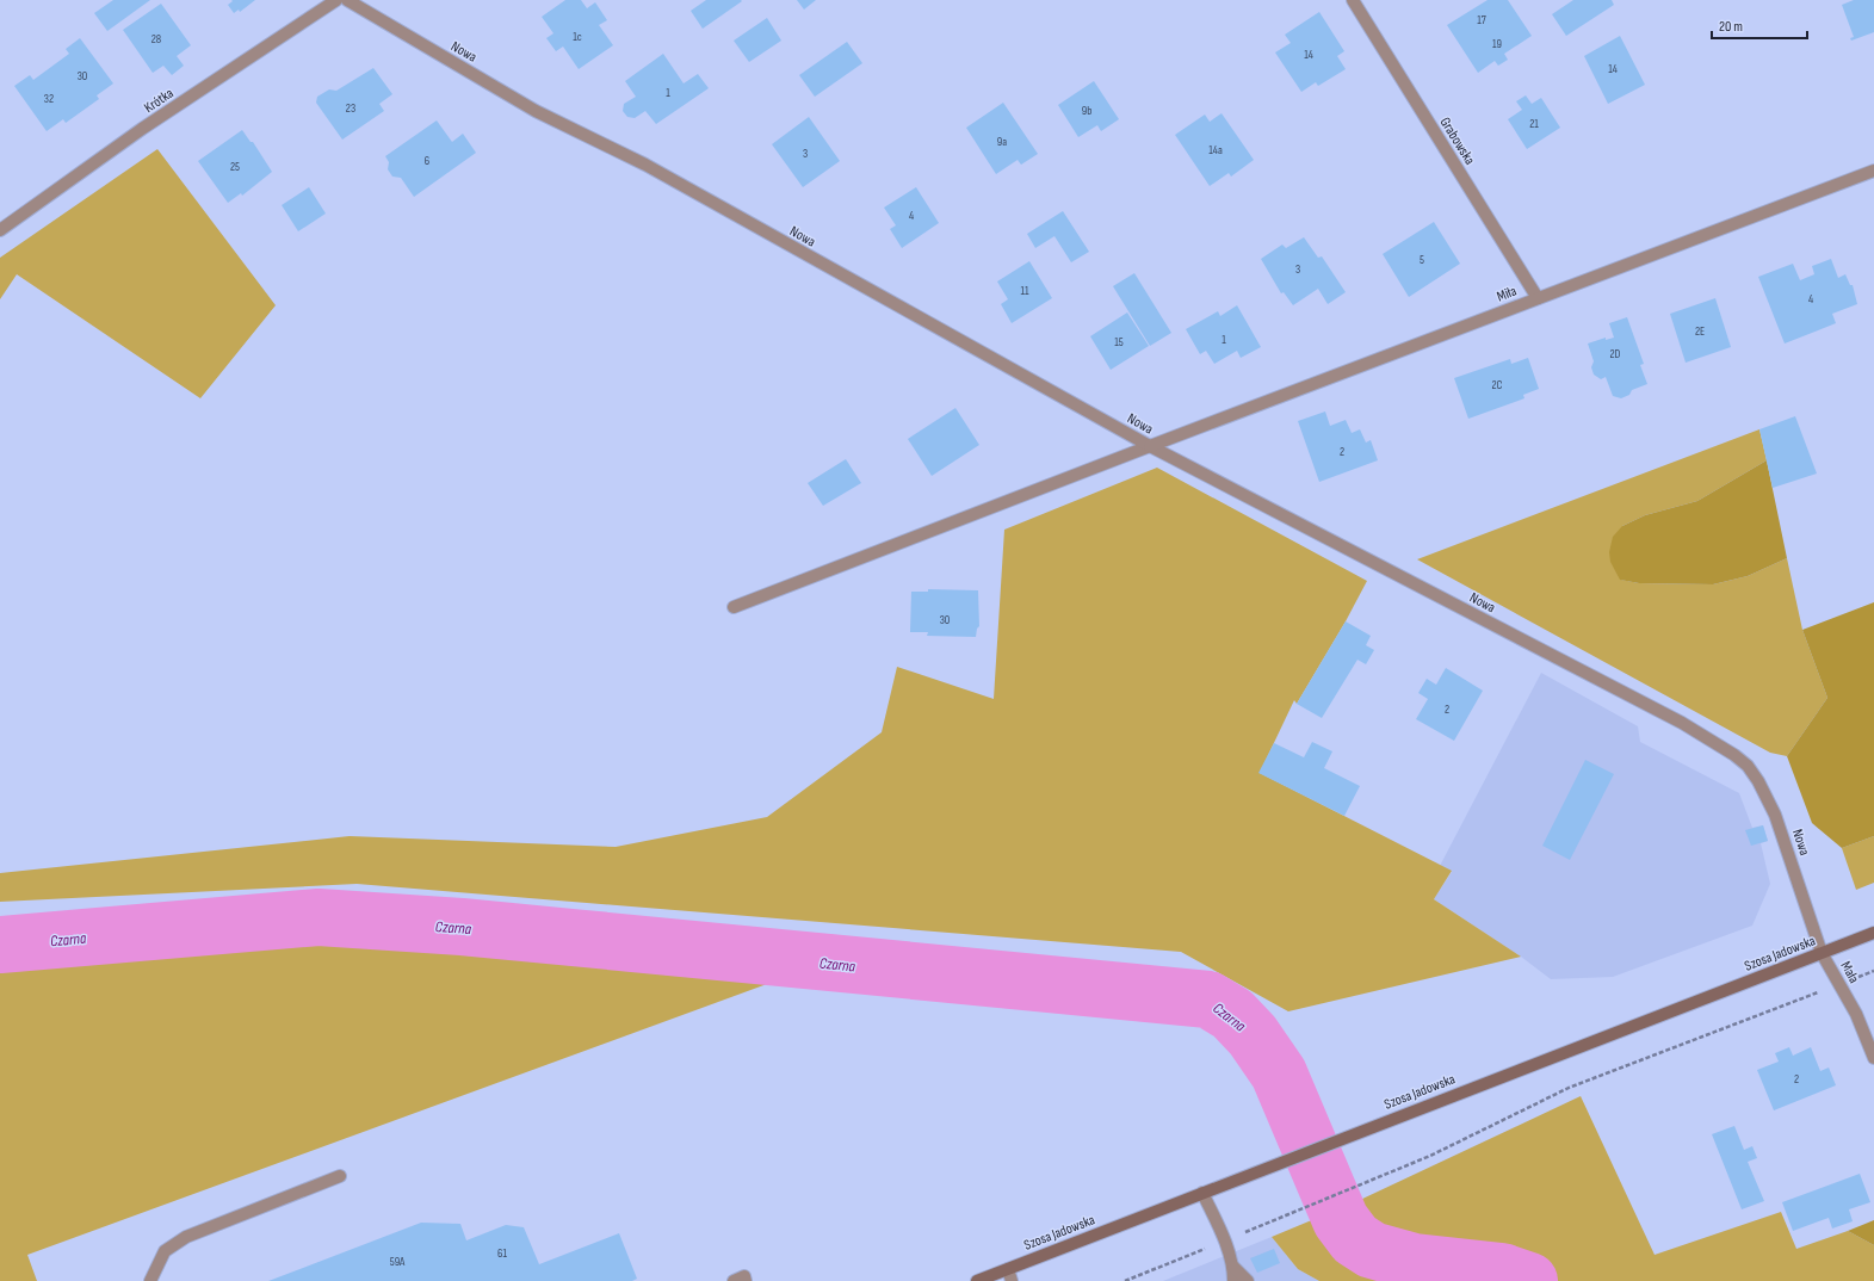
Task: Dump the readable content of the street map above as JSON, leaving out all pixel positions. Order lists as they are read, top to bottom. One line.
{"streets":{"main road":["Szosa Jadowska"],"street":["Nowa","Krótka","Grabowska","Miła","Mała"]},"crossings":[["Nowa","Miła"],["Nowa","Szosa Jadowska"],["Nowa","Mała"],["Grabowska","Miła"],["Szosa Jadowska","Mała"]],"water":["Czarna"],"house_numbers":["17","1c","28","19","14","14","30","1","32","23","9b","21","9a","14a","3","6","25","4","5","3","11","4","2E","1","15","2D","2C","2","30","2","2","61","59A"],"scale_bar":"20 m"}
